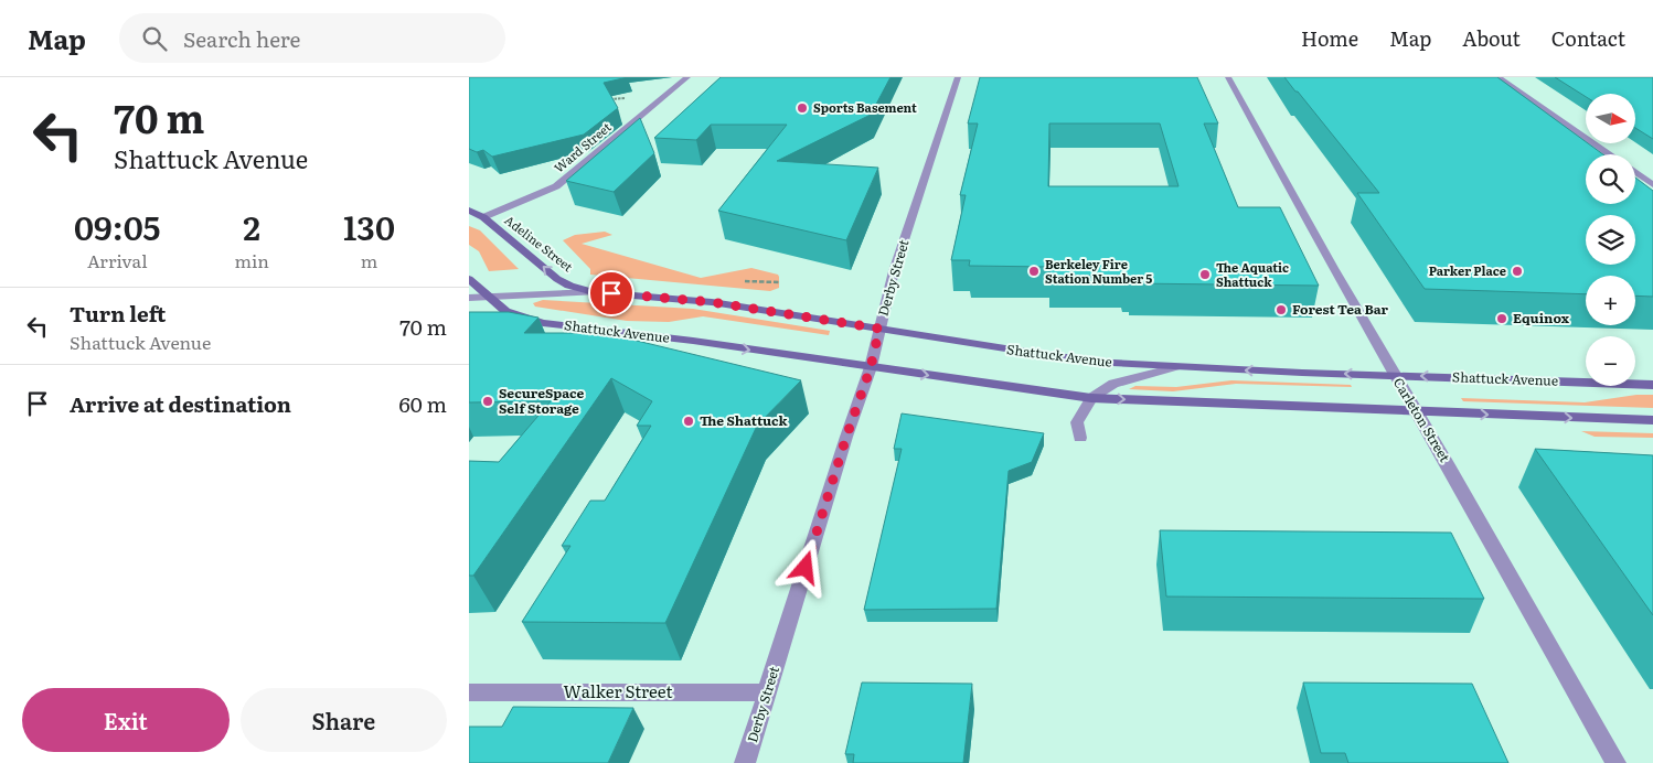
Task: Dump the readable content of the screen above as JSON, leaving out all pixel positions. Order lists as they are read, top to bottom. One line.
{"streets":{"main road":["Adeline Street","Shattuck Avenue"],"street":["Ward Street","Derby Street","Carleton Street","Walker Street"]},"crossings":[["Ward Street","Adeline Street"],["Adeline Street","Shattuck Avenue"],["Derby Street","Shattuck Avenue"],["Derby Street","Walker Street"],["Shattuck Avenue","Carleton Street"]],"places":["Sports Basement","Berkeley Fire Station Number 5","Parker Place","The Aquatic Shattuck","Forest Tea Bar","Equinox","SecureSpace Self Storage","The Shattuck"],"north":"right","page":{"header":"Map","search":"Search here","nav":["Home","Map","About","Contact"],"turn":["70 m","Shattuck Avenue"],"map_buttons":["+","−"],"eta":["09:05","Arrival","2","min","130","m"],"list":[{"name":"Turn left","note":"Shattuck Avenue","value":"70 m"},{"name":"Arrive at destination","value":"60 m"}],"buttons":["Exit","Share"]}}
